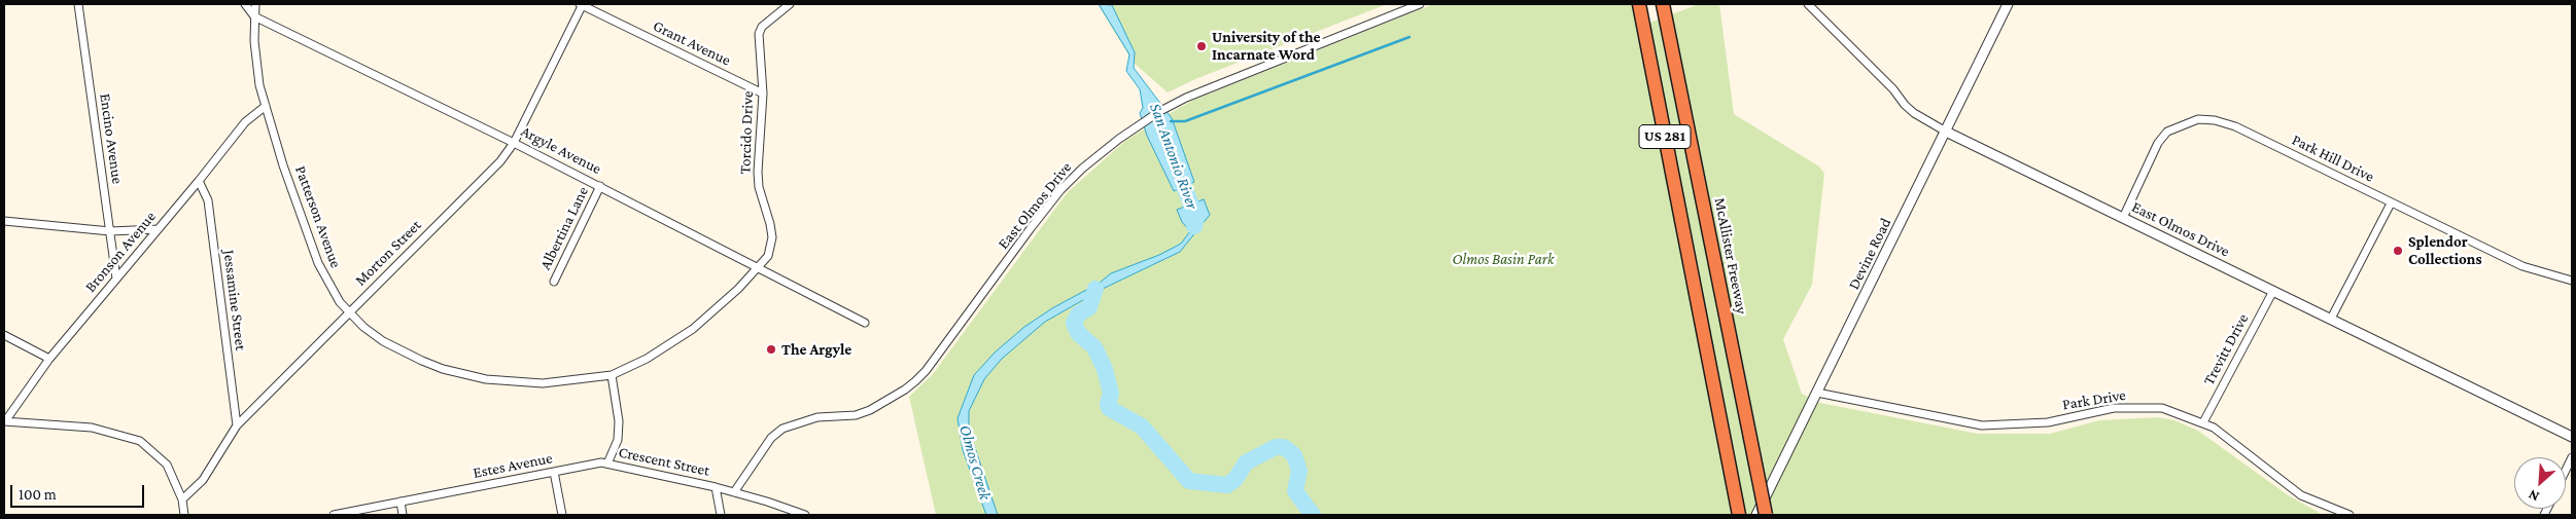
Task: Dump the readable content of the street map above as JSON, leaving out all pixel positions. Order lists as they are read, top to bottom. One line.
{"streets":{"highway":["US 281","McAllister Freeway"],"street":["Grant Avenue","Torcido Drive","Encino Avenue","Argyle Avenue","Park Hill Drive","East Olmos Drive","Patterson Avenue","Albertina Lane","Bronson Avenue","Morton Street","Devine Road","Jessamine Street","Trevitt Drive","Park Drive","Crescent Street","Estes Avenue"]},"crossings":[["Grant Avenue","Torcido Drive"],["Grant Avenue","Morton Street"],["Torcido Drive","Argyle Avenue"],["Torcido Drive","Patterson Avenue"],["Encino Avenue","Bronson Avenue"],["Argyle Avenue","Patterson Avenue"],["Argyle Avenue","Albertina Lane"],["Argyle Avenue","Morton Street"],["Park Hill Drive","East Olmos Drive"],["East Olmos Drive","Devine Road"],["East Olmos Drive","Trevitt Drive"],["East Olmos Drive","Crescent Street"],["Patterson Avenue","Bronson Avenue"],["Patterson Avenue","Morton Street"],["Bronson Avenue","Jessamine Street"],["Morton Street","Jessamine Street"],["Devine Road","Park Drive"],["Trevitt Drive","Park Drive"],["Crescent Street","Estes Avenue"]],"water":["San Antonio River","Olmos Creek"],"parks":["Olmos Basin Park"],"places":["University of the Incarnate Word","Splendor Collections","The Argyle"],"scale_bar":"100 m","north":"bottom left"}
